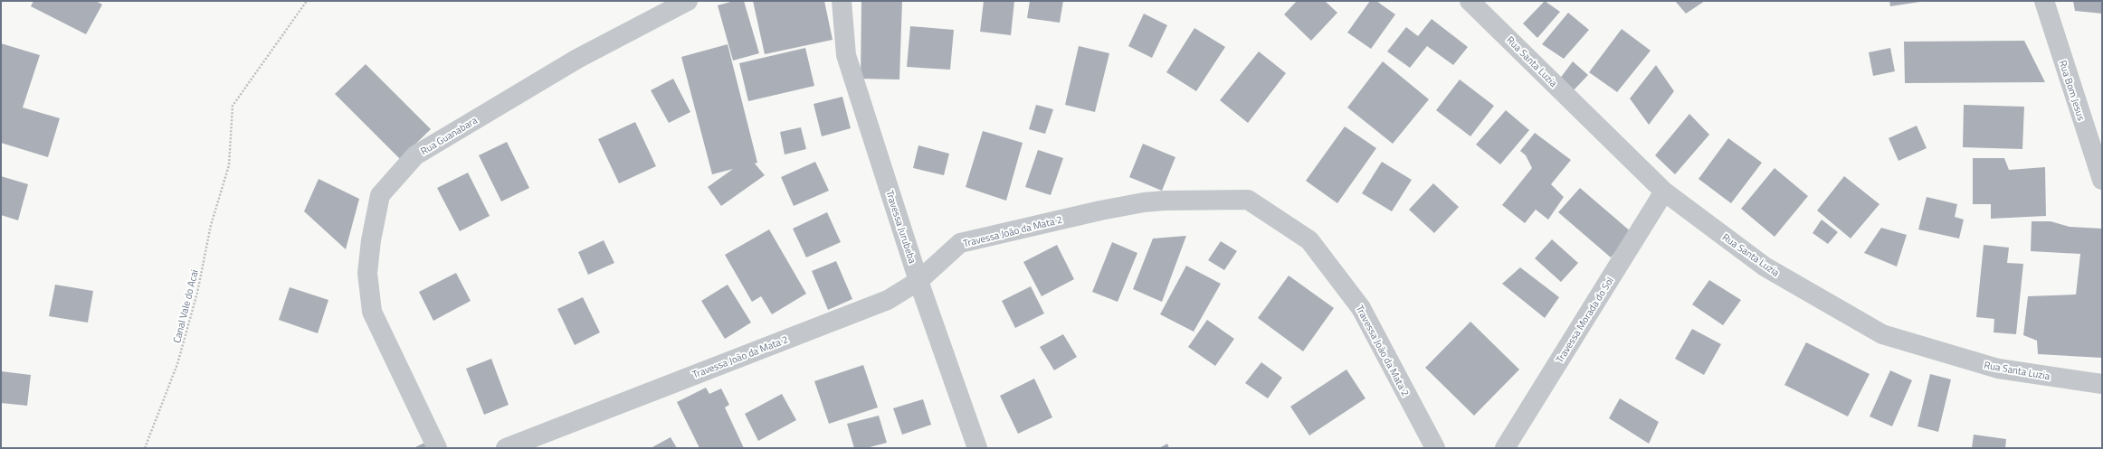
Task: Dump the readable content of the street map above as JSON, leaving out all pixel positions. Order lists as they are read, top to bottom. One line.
{"streets":{"street":["Rua Santa Luzia","Rua Bom Jesus","Rua Guanabara","Travessa Jurubeba","Travessa João da Mata 2","Travessa Morada do Sol"],"path":["Canal Vale do Acai"]},"crossings":[["Rua Santa Luzia","Travessa Morada do Sol"],["Travessa Jurubeba","Travessa João da Mata 2"]]}
